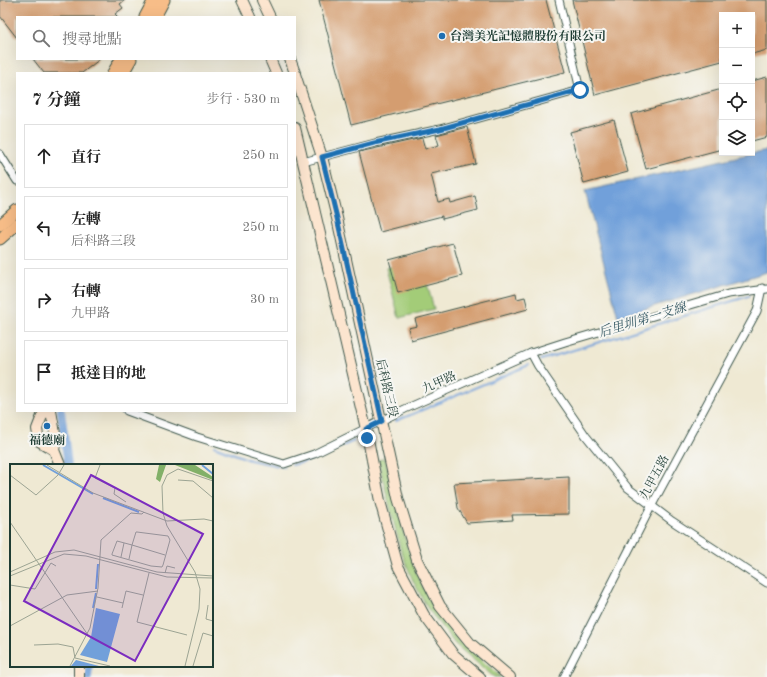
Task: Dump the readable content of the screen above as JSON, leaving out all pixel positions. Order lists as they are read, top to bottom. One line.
{"streets":{"street":["九甲路","后科路三段","九甲五路"]},"crossings":[["九甲路","后科路三段"],["九甲路","九甲五路"]],"water":["后里圳第一支線"],"places":["台灣美光記憶體股份有限公司","福德廟"],"page":{"map_buttons":["+","−"],"search":"搜尋地點","heading":["7 分鐘","步行 · 530 m"],"list":[["直行","250 m"],["左轉","后科路三段","250 m"],["右轉","九甲路","30 m"],"抵達目的地"]}}
